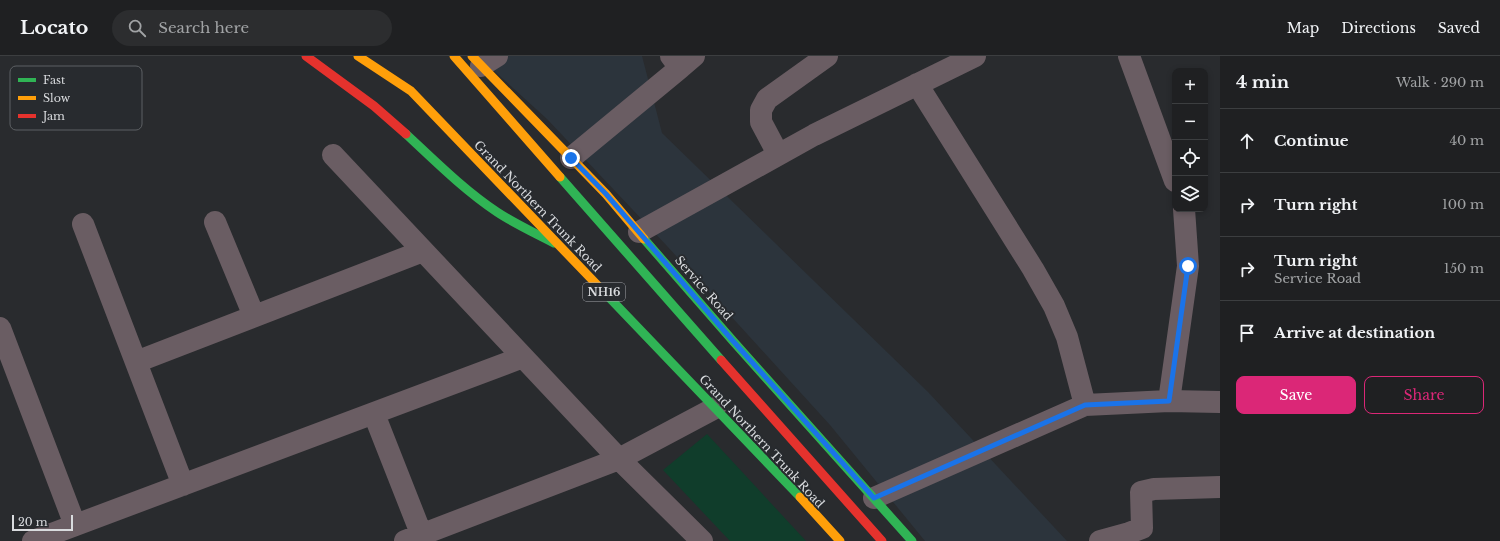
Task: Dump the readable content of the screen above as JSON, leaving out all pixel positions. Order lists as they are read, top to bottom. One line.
{"streets":{"main road":["Grand Northern Trunk Road","Service Road","NH16"]},"legend":["Fast","Slow","Jam"],"scale_bar":"20 m","page":{"header":"Locato","search":"Search here","nav":["Map","Directions","Saved"],"heading":["4 min","Walk · 290 m"],"map_buttons":["+","−"],"list":[["Continue","40 m"],["Turn right","100 m"],["Turn right","Service Road","150 m"],"Arrive at destination"],"buttons":["Save","Share"],"scale":"20 m"}}
